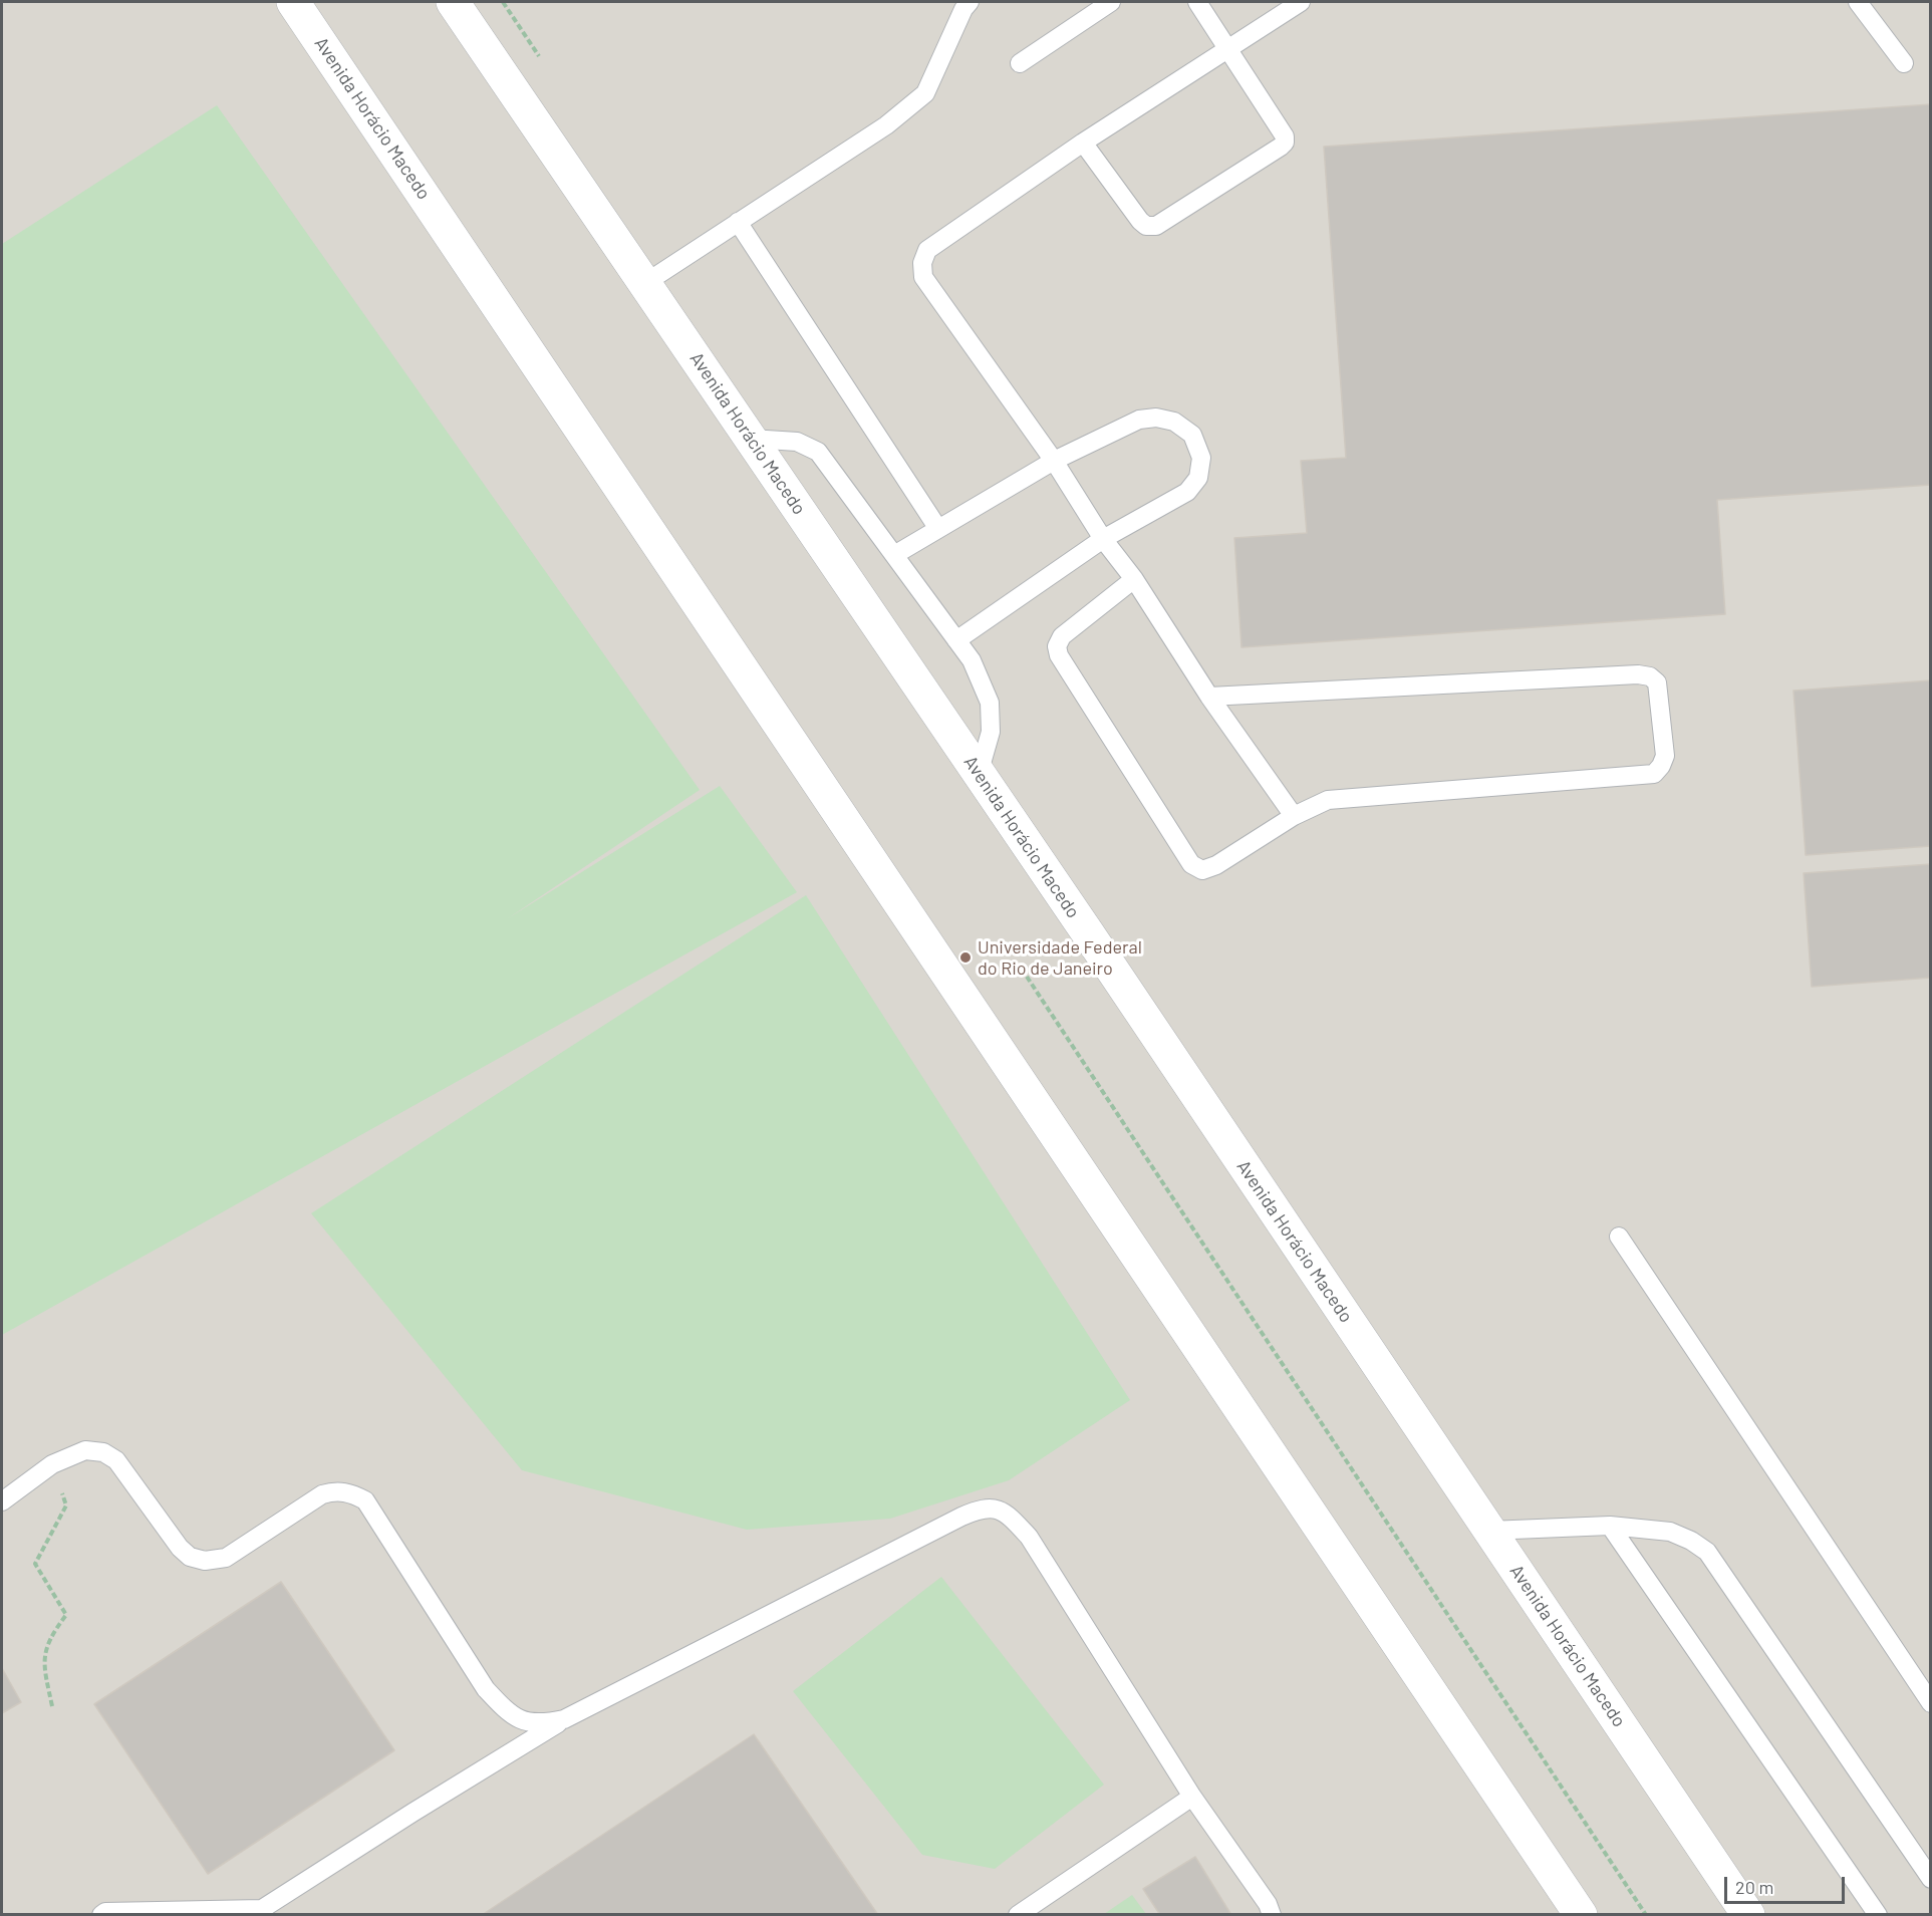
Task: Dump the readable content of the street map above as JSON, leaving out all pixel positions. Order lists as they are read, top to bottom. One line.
{"streets":{"street":["Avenida Horácio Macedo"]},"places":["Universidade Federal do Rio de Janeiro"],"scale_bar":"20 m"}
